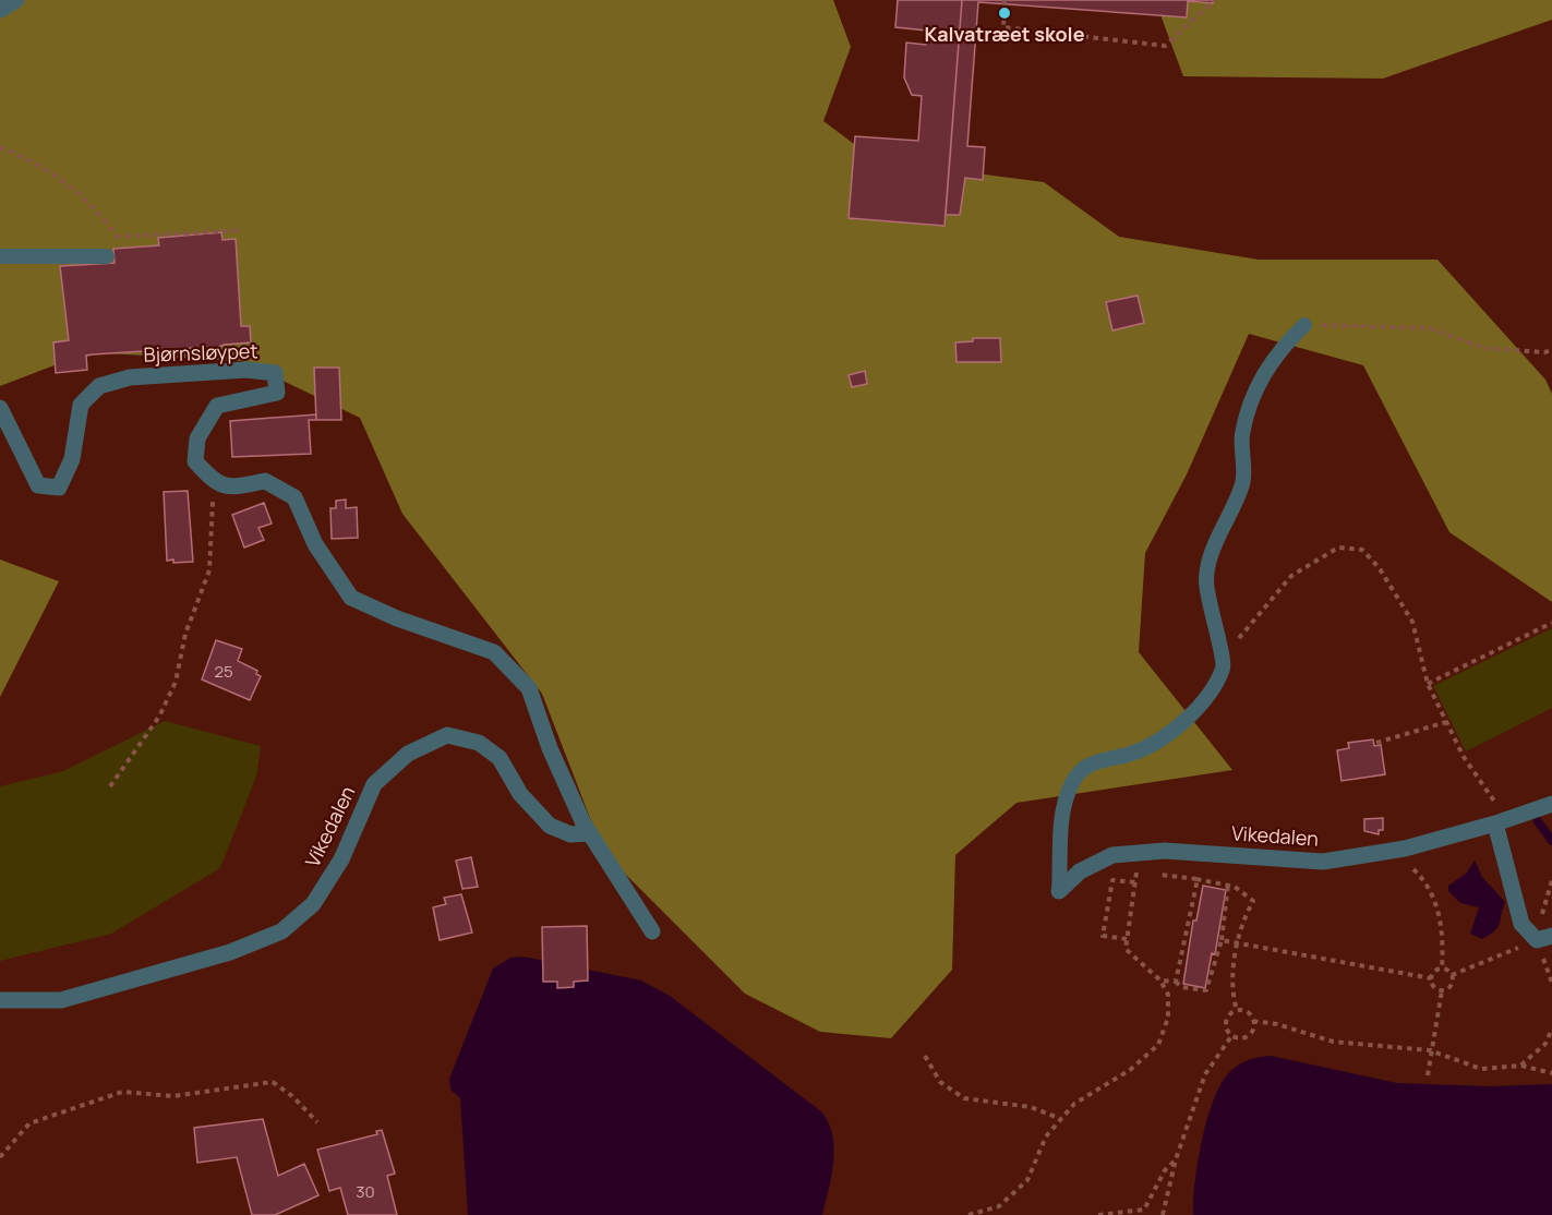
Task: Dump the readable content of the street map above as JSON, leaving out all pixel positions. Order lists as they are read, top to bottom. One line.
{"streets":{"street":["Bjørnsløypet","Vikedalen"]},"places":["Kalvatræet skole"],"house_numbers":["25","30"]}
